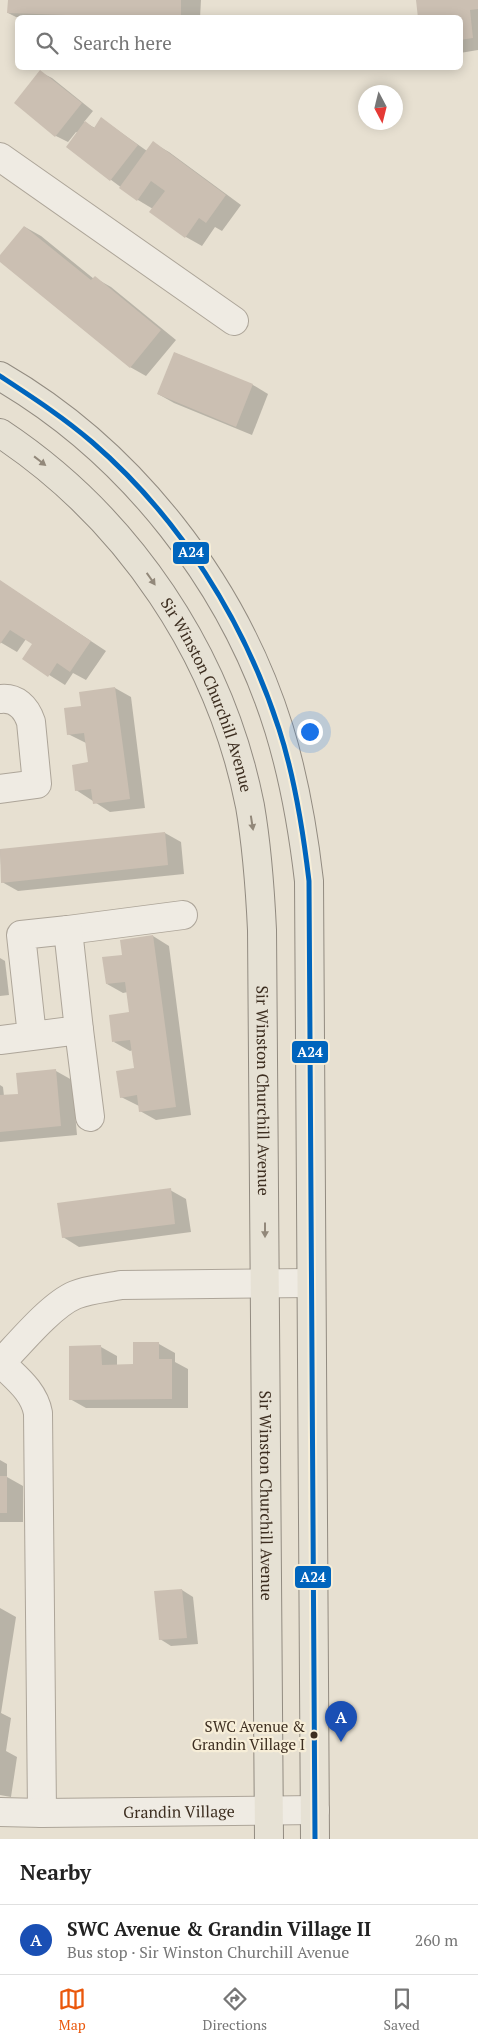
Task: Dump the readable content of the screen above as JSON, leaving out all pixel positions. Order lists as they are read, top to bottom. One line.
{"streets":{"main road":["Sir Winston Churchill Avenue"],"lane":["Grandin Village"]},"crossings":[["Sir Winston Churchill Avenue","Grandin Village"]],"places":["SWC Avenue & Grandin Village I"],"lines":["transit line A24"],"north":"bottom","page":{"search":"Search here","pins":"A","heading":"Nearby","list":[{"mark":"A","name":"SWC Avenue & Grandin Village II","note":"Bus stop · Sir Winston Churchill Avenue","value":"260 m"}],"nav":["Map","Directions","Saved"]}}
